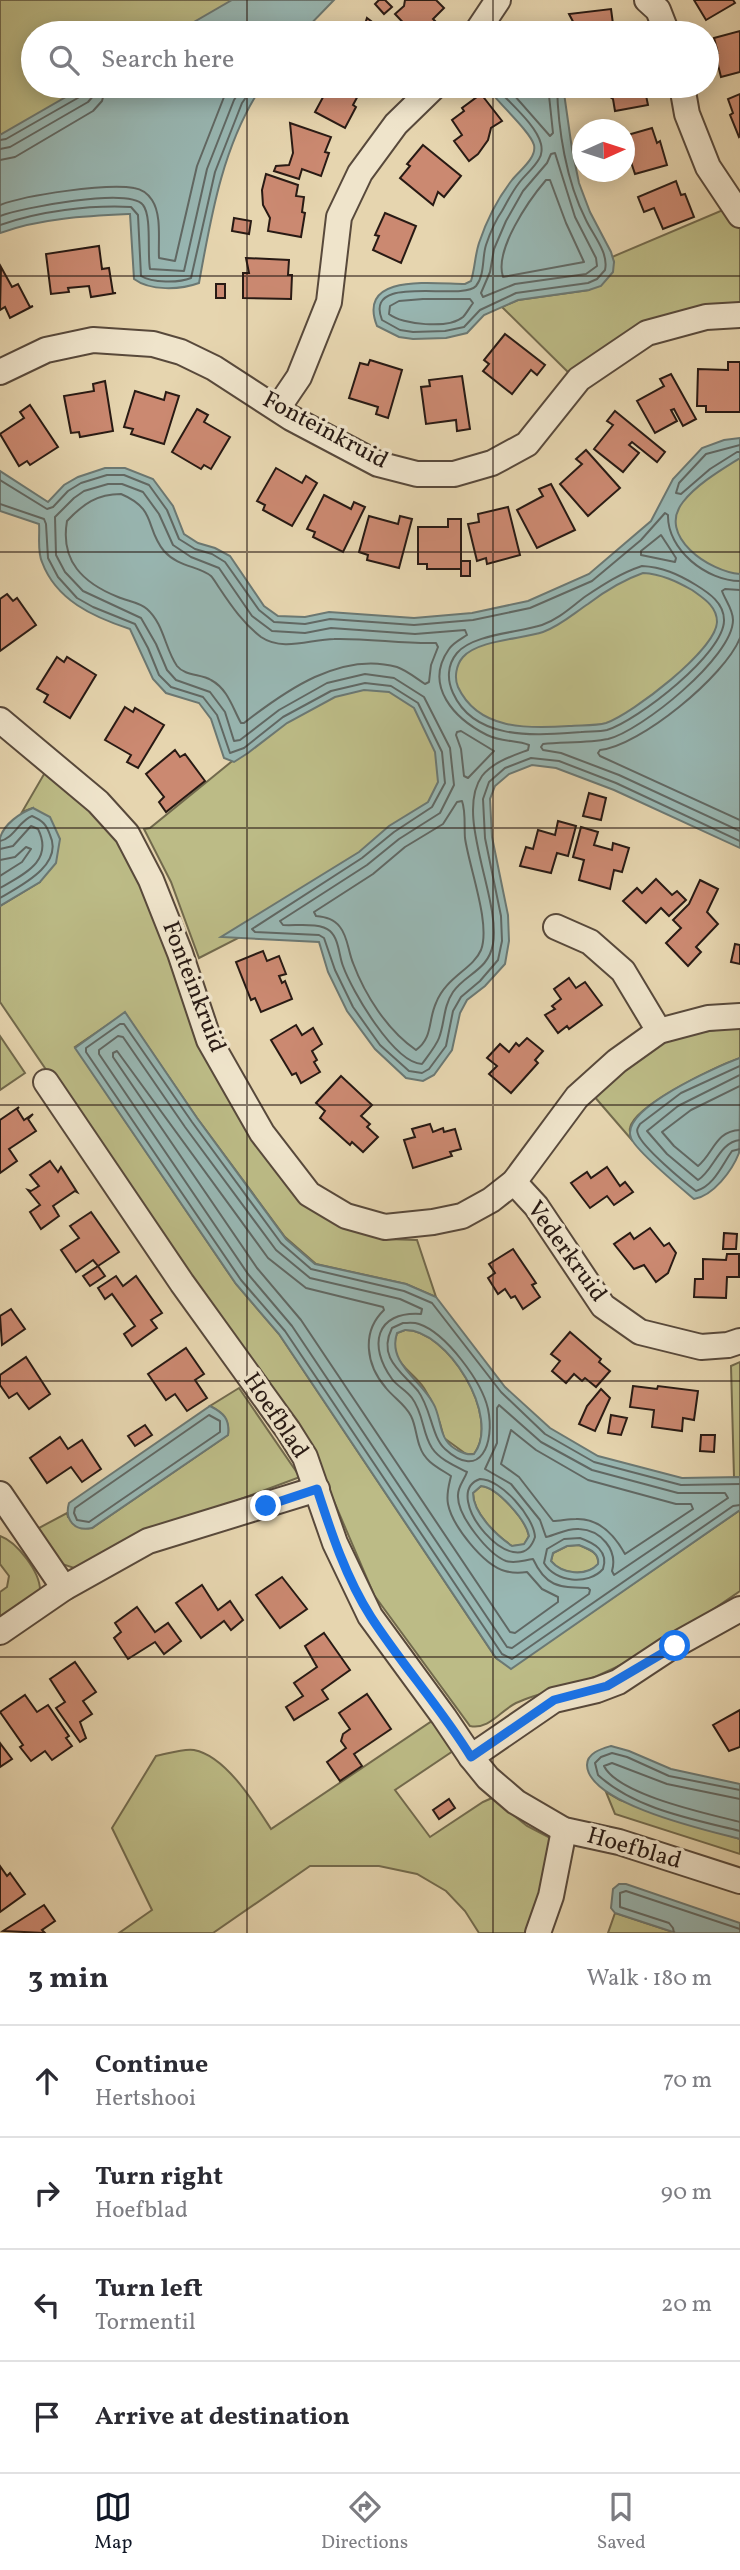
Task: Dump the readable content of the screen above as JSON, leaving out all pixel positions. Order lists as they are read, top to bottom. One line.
{"streets":{"street":["Fonteinkruid","Vederkruid","Hoefblad"]},"crossings":[["Fonteinkruid","Vederkruid"]],"north":"right","page":{"search":"Search here","heading":["3 min","Walk · 180 m"],"list":[["Continue","Hertshooi","70 m"],["Turn right","Hoefblad","90 m"],["Turn left","Tormentil","20 m"],"Arrive at destination"],"nav":["Map","Directions","Saved"]}}
